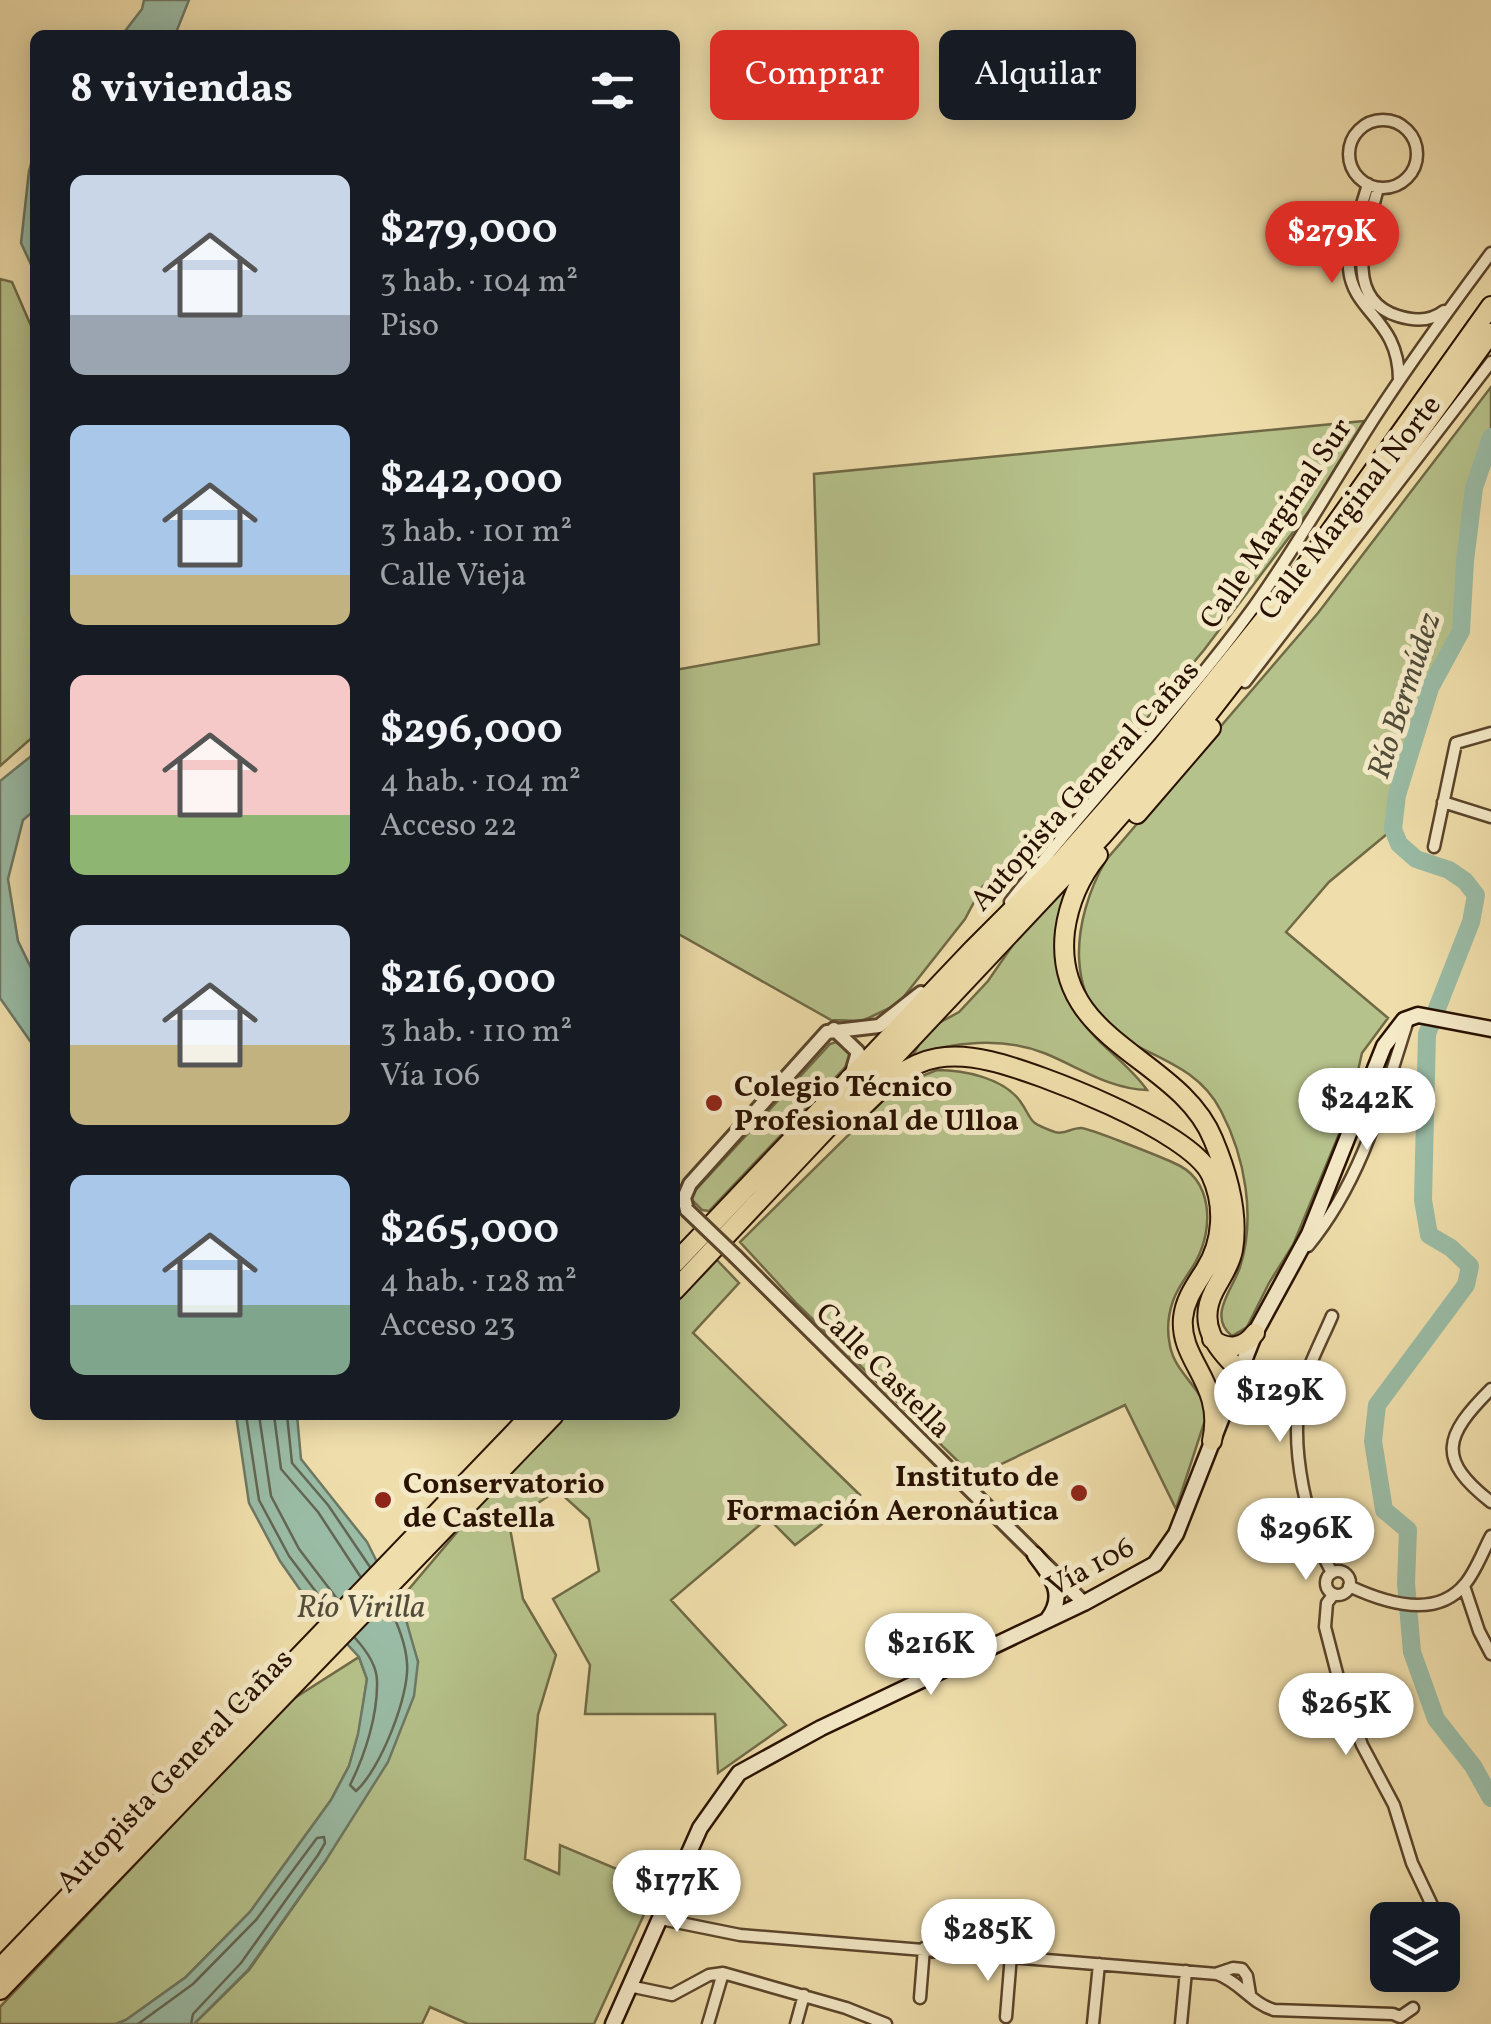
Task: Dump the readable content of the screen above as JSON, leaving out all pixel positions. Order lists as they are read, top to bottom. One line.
{"streets":{"highway":["Autopista General Cañas"],"main road":["Vía 106"],"street":["Calle Marginal Norte","Calle Marginal Sur","Calle Castella"]},"crossings":[["Calle Marginal Sur","Autopista General Cañas"],["Calle Castella","Vía 106"]],"water":["Río Bermúdez","Río Virilla"],"places":["Colegio Técnico Profesional de Ulloa","Instituto de Formación Aeronáutica","Conservatorio de Castella"],"page":{"chip":["Comprar","Alquilar"],"heading":"8 viviendas","list":[{"name":"$279,000","note":"3 hab. · 104 m² · Piso"},{"name":"$242,000","note":"3 hab. · 101 m² · Calle Vieja"},{"name":"$296,000","note":"4 hab. · 104 m² · Acceso 22"},{"name":"$216,000","note":"3 hab. · 110 m² · Vía 106"},{"name":"$265,000","note":"4 hab. · 128 m² · Acceso 23"}],"price":["$279K","$242K","$129K","$296K","$216K","$265K","$177K","$285K"]}}
